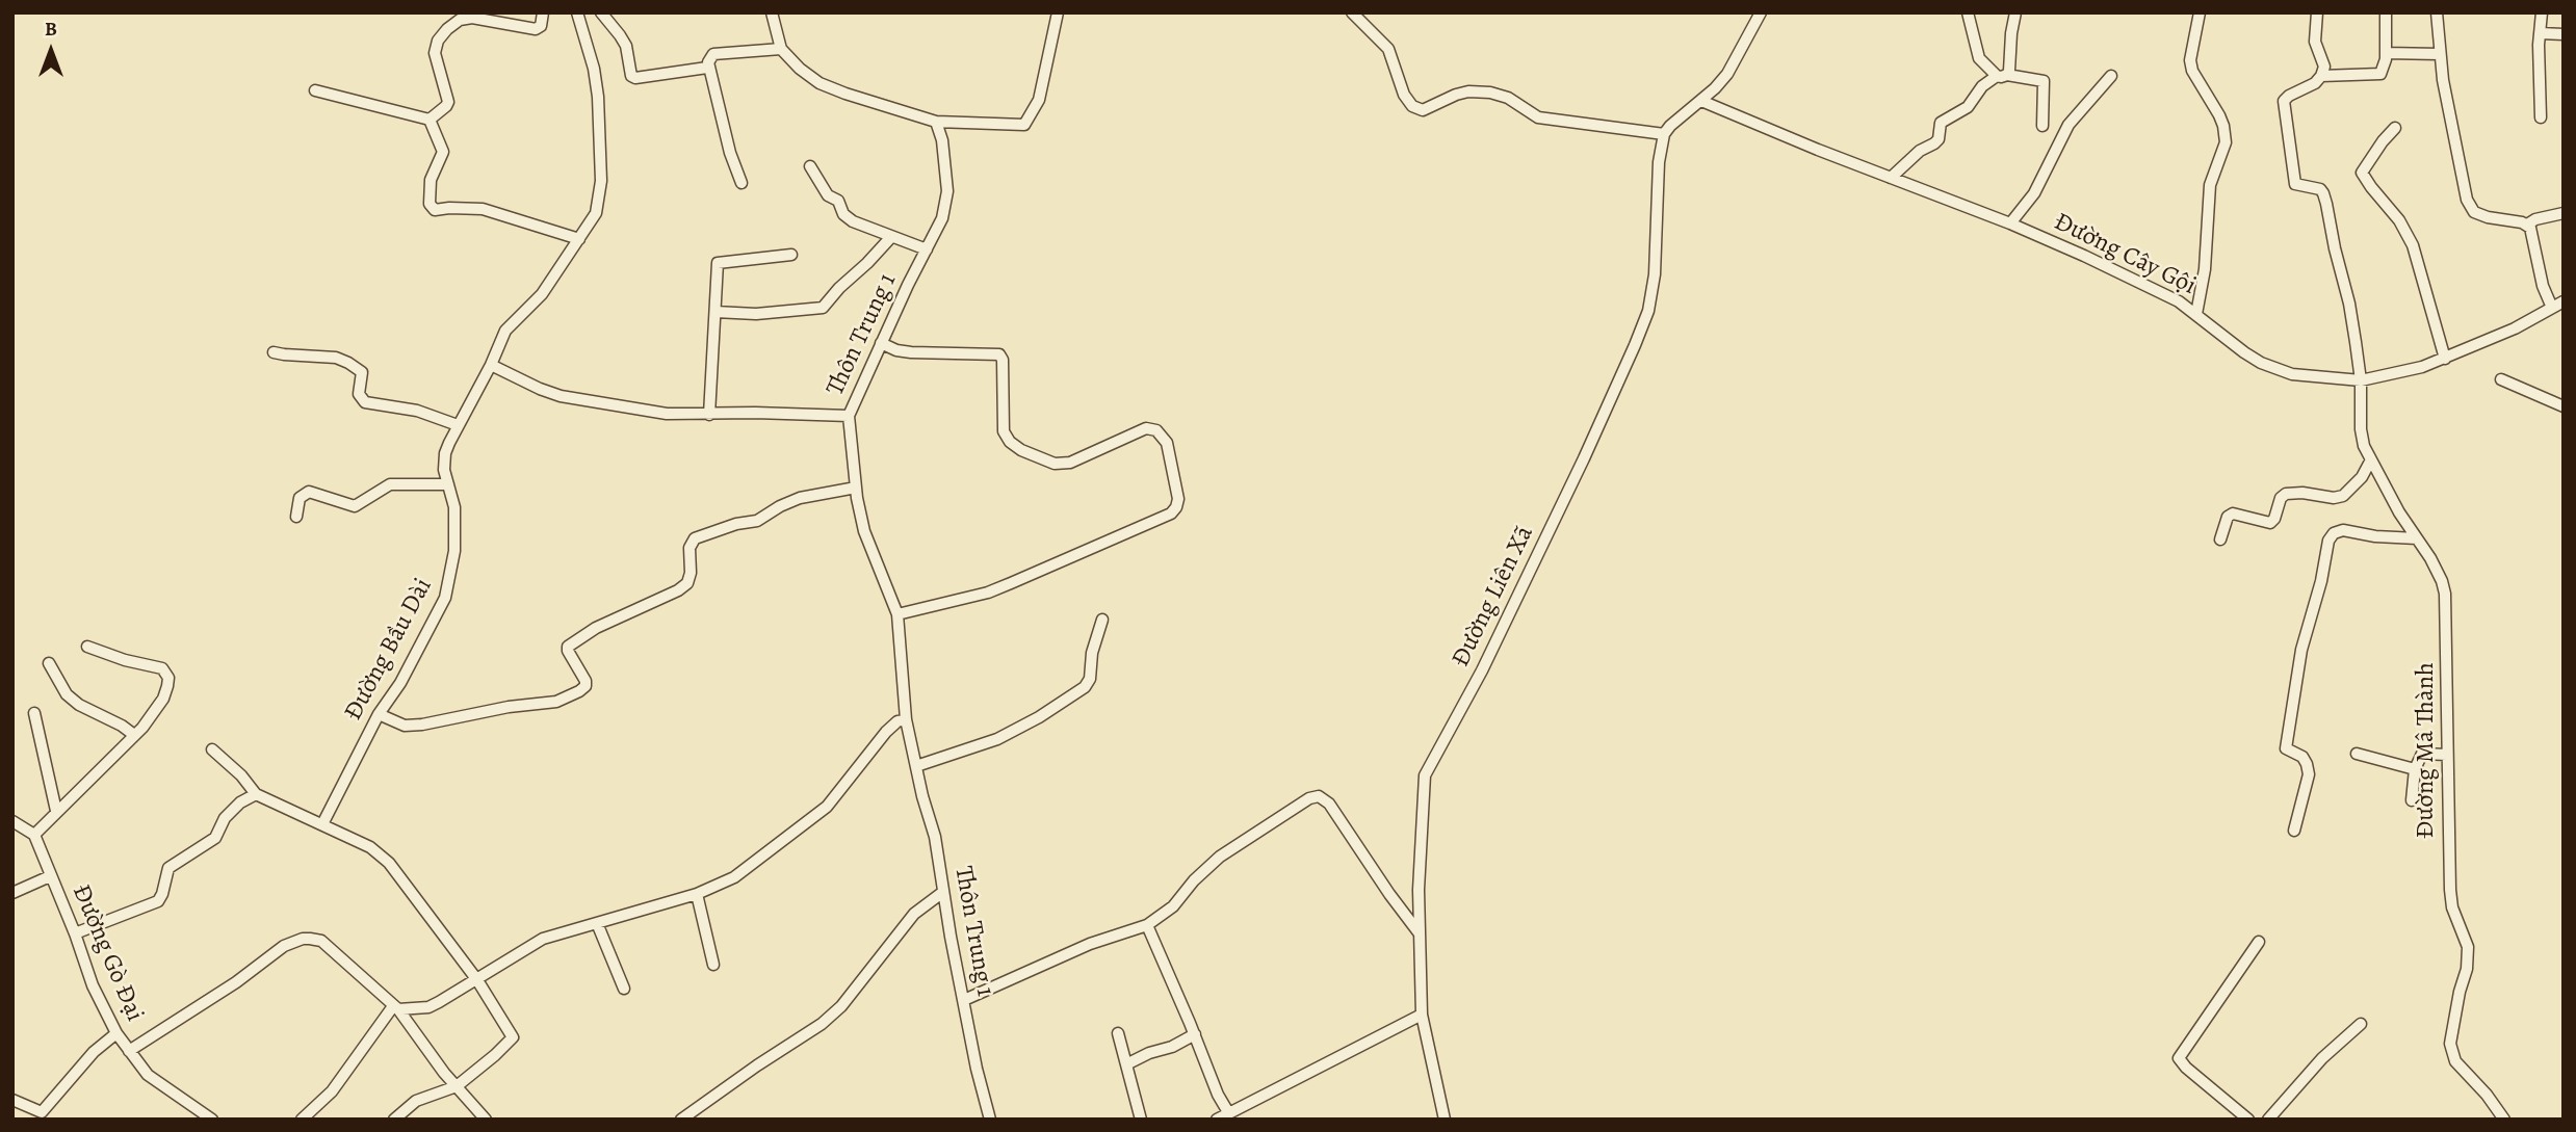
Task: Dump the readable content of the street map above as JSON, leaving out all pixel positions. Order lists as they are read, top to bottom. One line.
{"streets":{"street":["Đường Cây Gội","Thôn Trung 1","Đường Liên Xã","Đường Bầu Dài","Đường Mâ Thành","Đường Gò Đại"]},"crossings":[["Đường Cây Gội","Đường Mâ Thành"]],"north":"top"}
